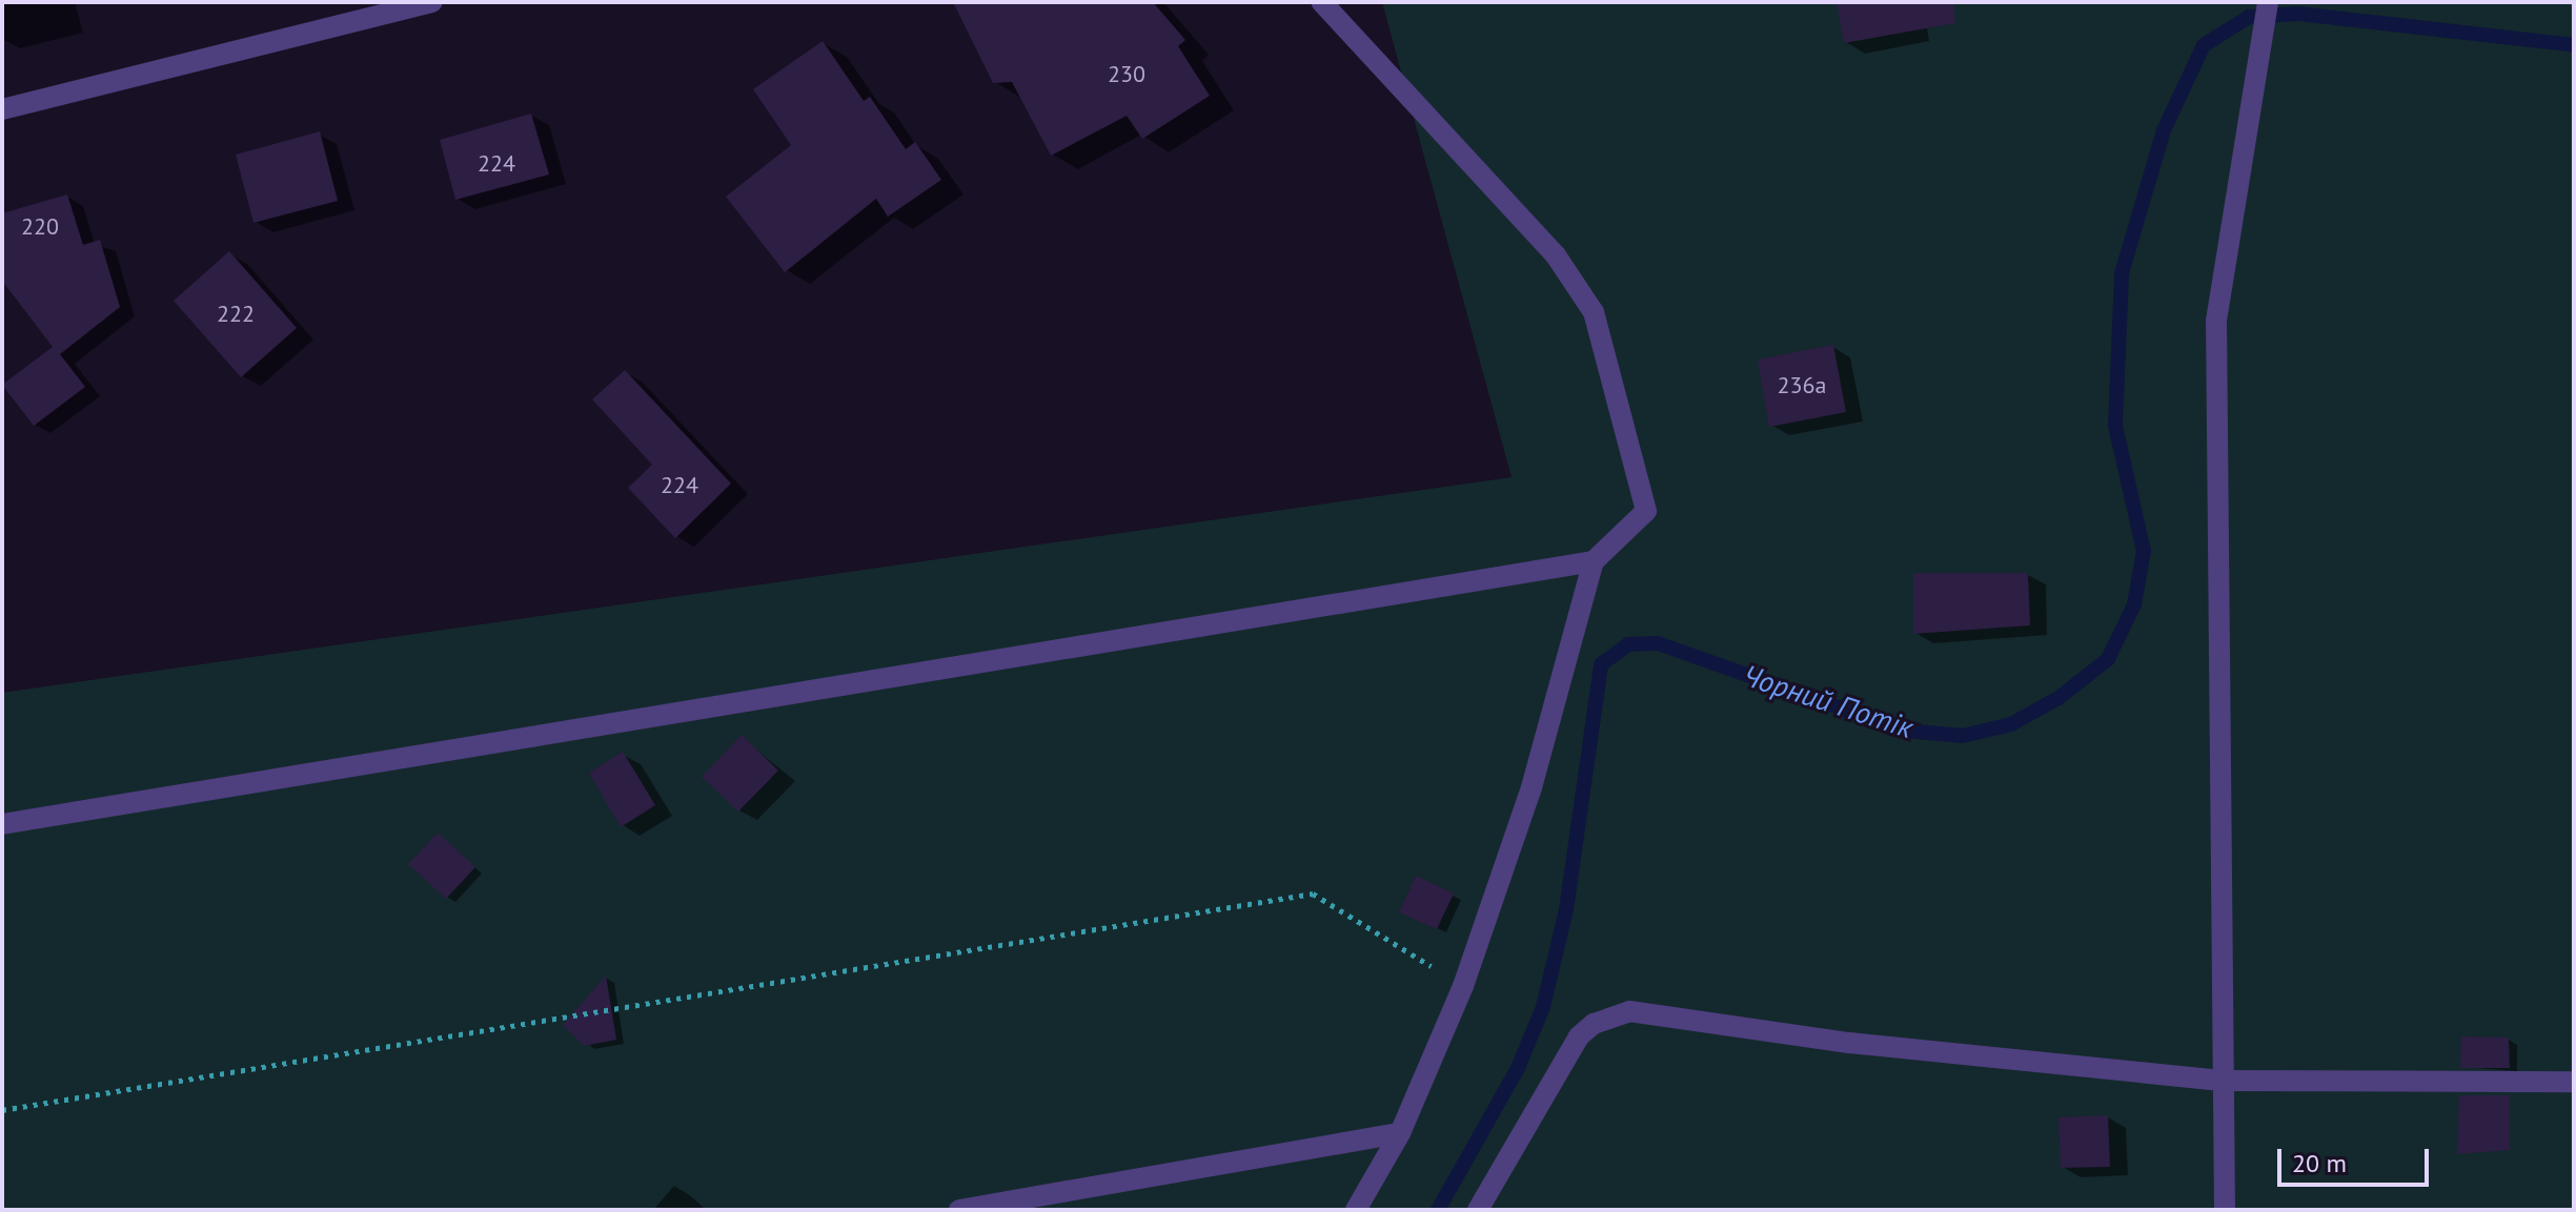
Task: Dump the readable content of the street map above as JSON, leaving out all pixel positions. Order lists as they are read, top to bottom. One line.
{"water":["Чорний Потік"],"house_numbers":["230","224","220","222","236а","224"],"scale_bar":"20 m"}
